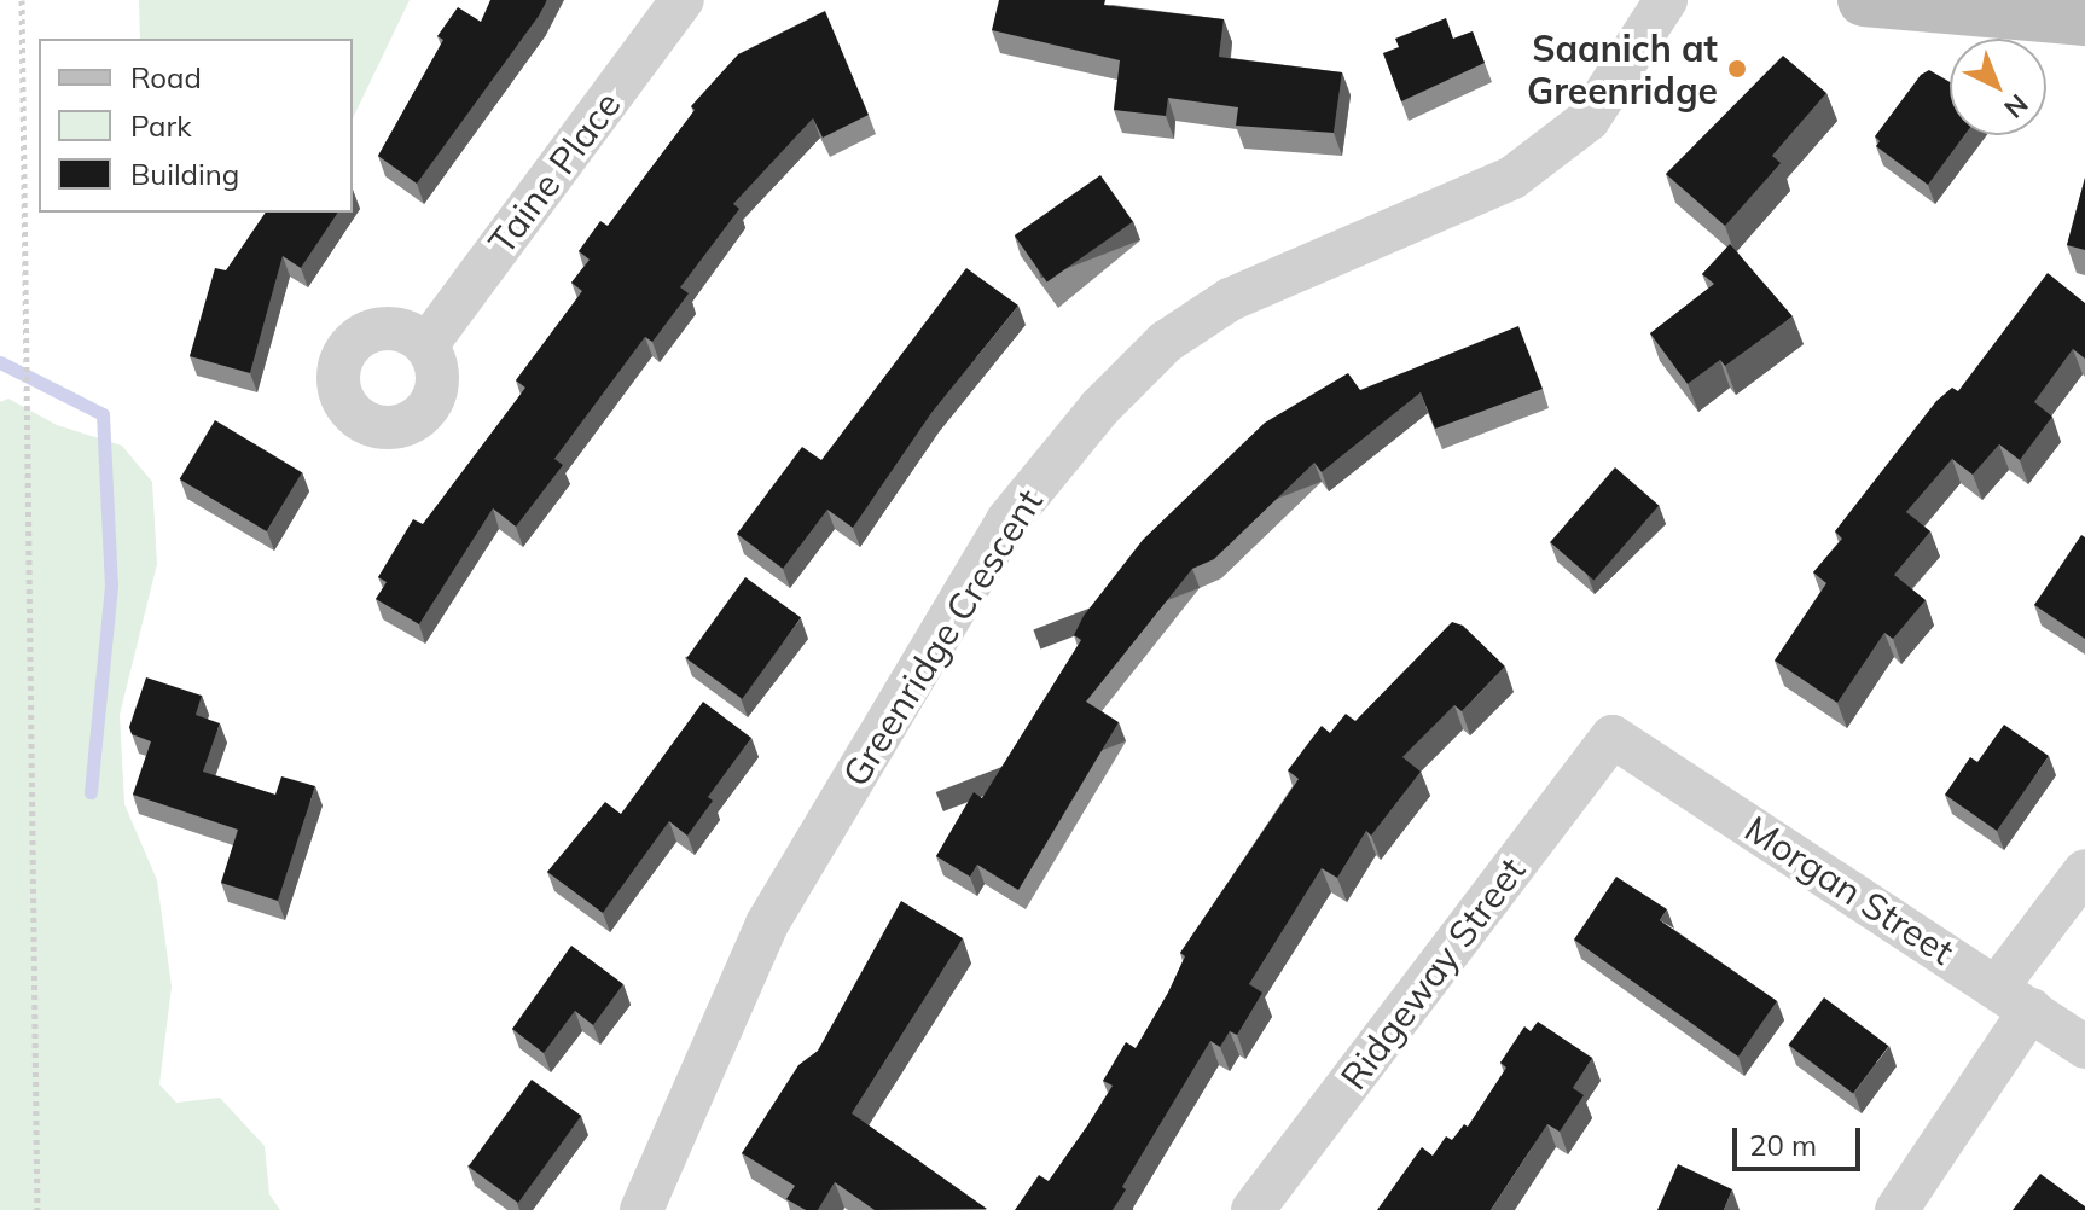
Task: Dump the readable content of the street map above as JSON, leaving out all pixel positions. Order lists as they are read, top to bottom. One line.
{"streets":{"street":["Taine Place","Greenridge Crescent","Morgan Street","Ridgeway Street"]},"crossings":[["Morgan Street","Ridgeway Street"]],"places":["Saanich at Greenridge"],"legend":["Road","Park","Building"],"scale_bar":"20 m","north":"bottom right"}
